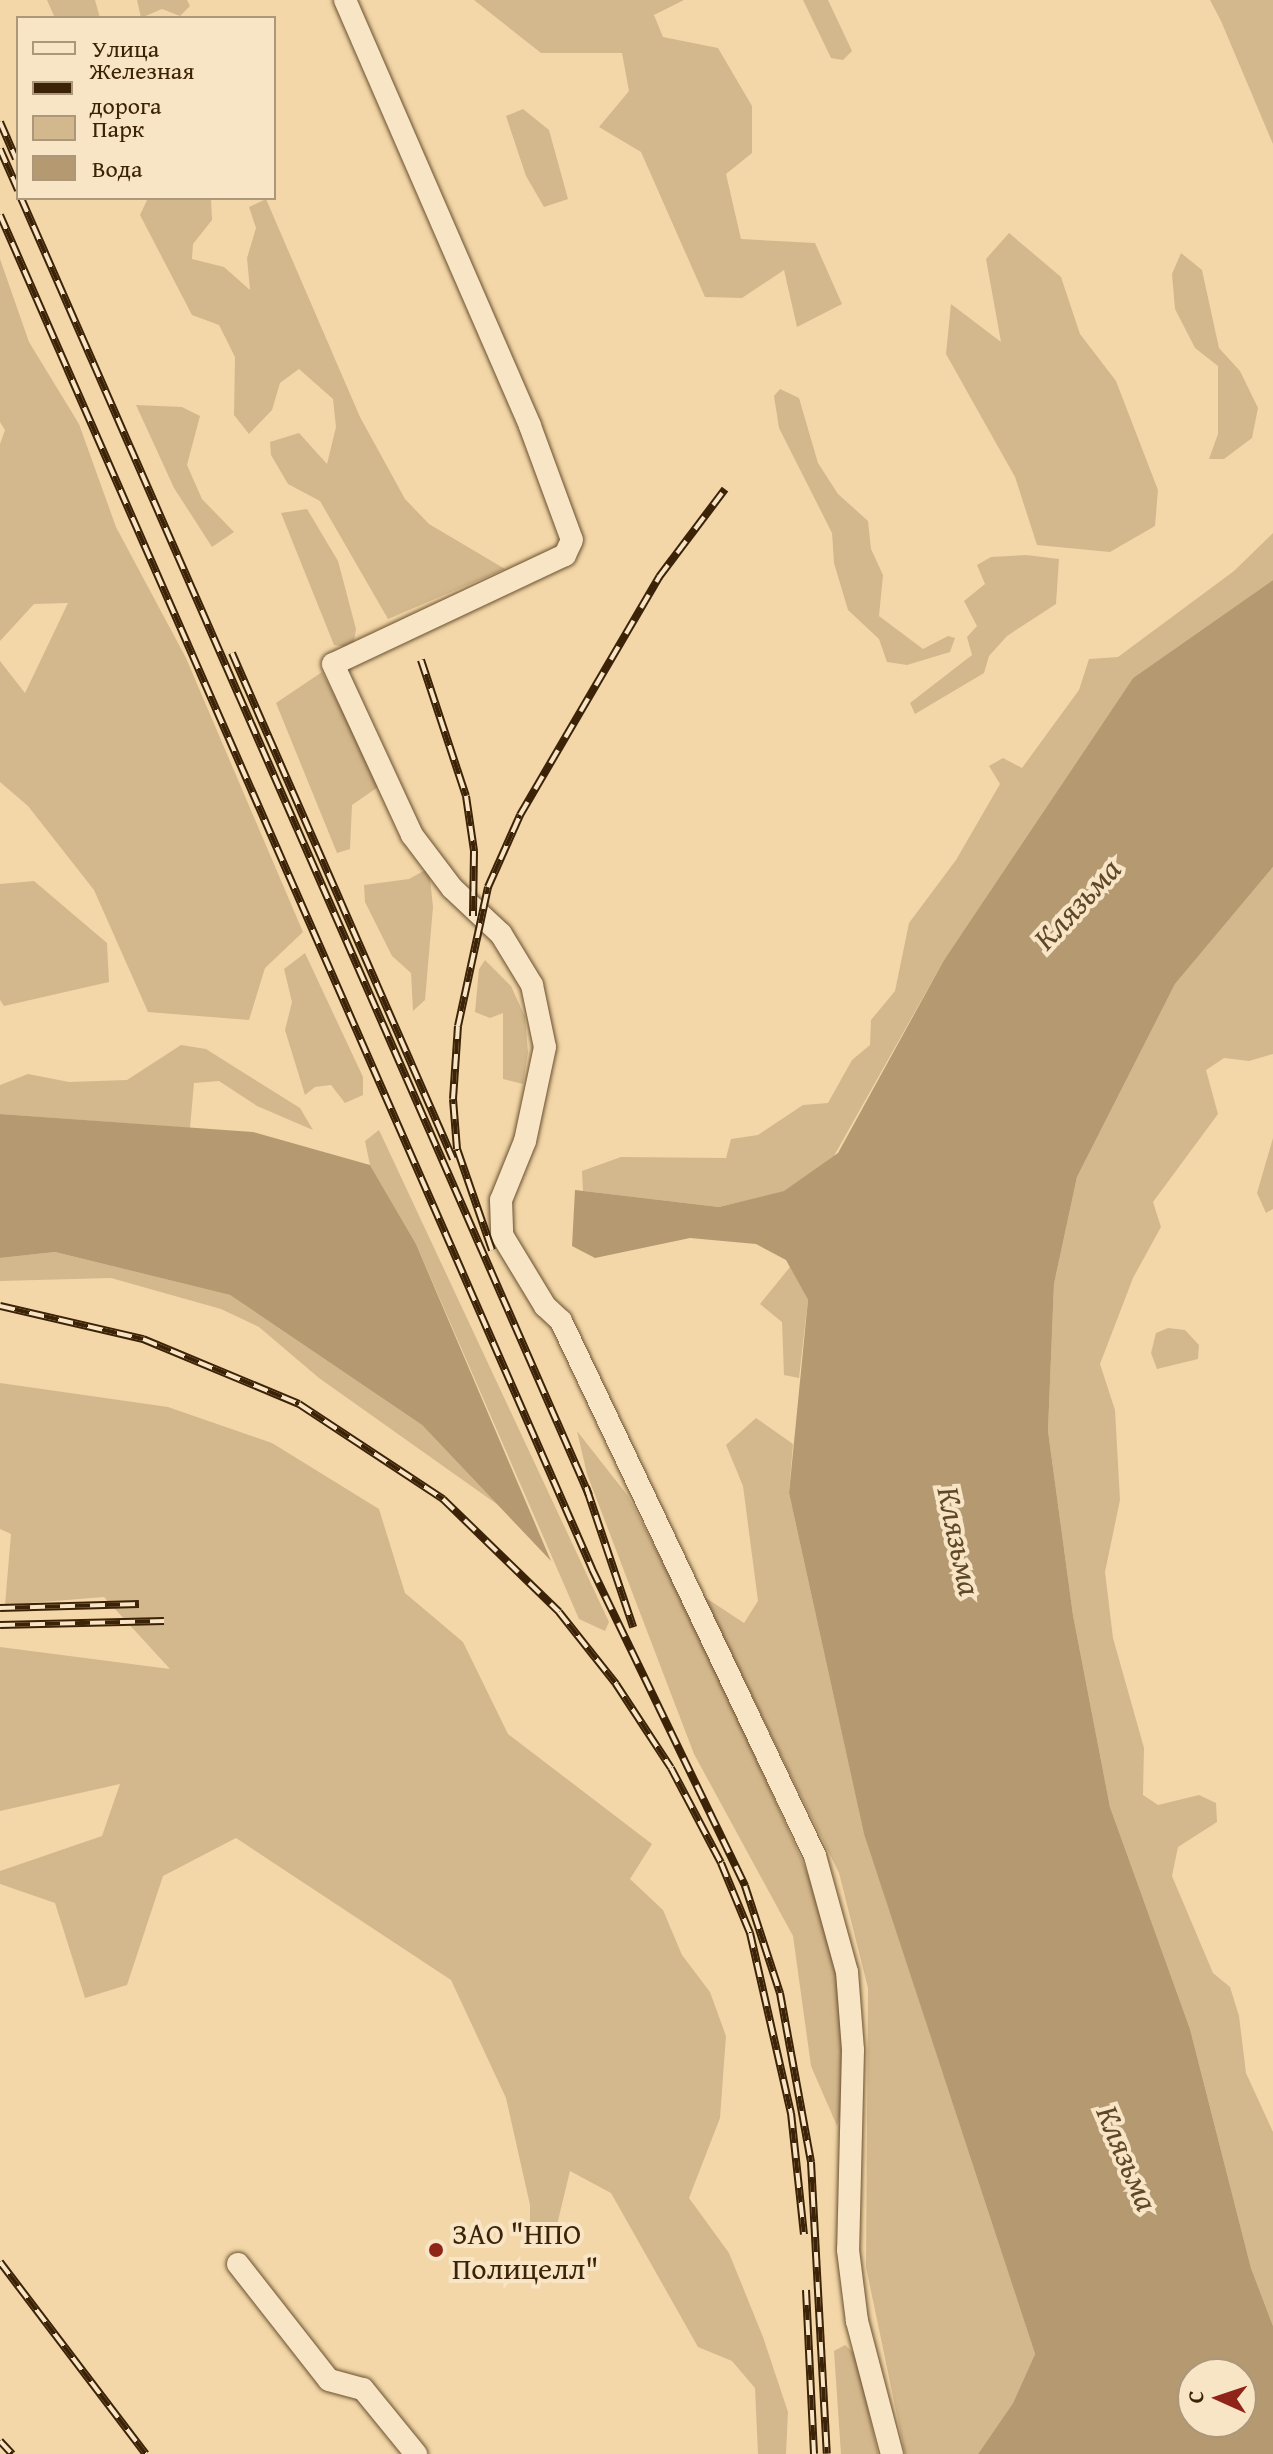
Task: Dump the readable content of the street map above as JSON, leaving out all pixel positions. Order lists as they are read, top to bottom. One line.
{"water":["Клязьма"],"places":["ЗАО \"НПО Полицелл\""],"legend":["Улица","Железная дорога","Парк","Вода"],"north":"left"}
